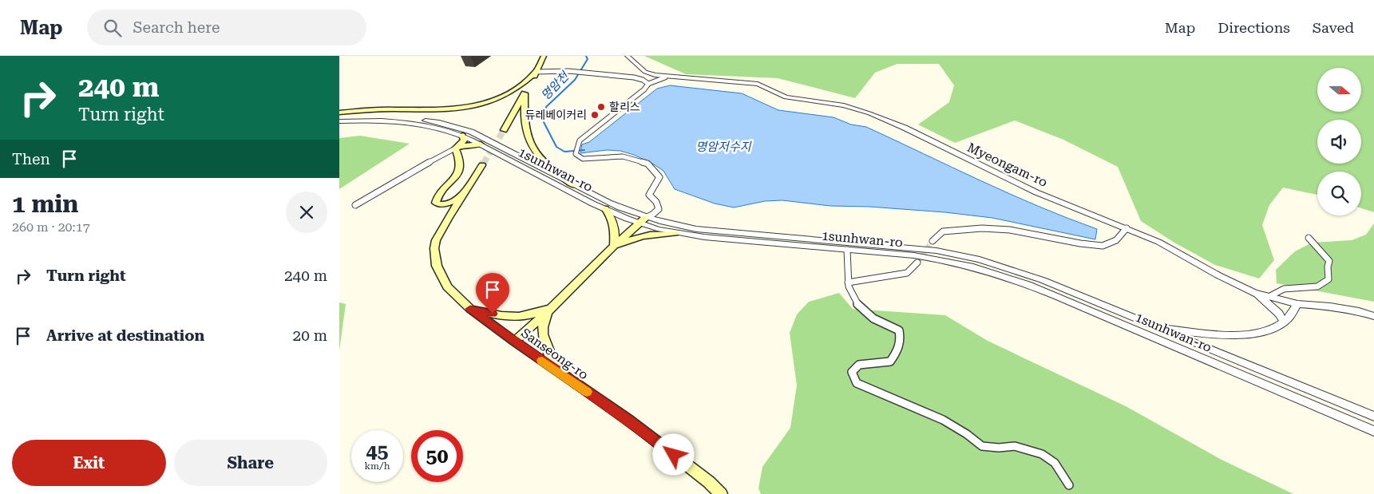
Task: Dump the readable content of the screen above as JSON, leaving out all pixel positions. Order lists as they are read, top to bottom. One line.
{"streets":{"main road":["Sanseong-ro"],"street":["Myeongam-ro","1sunhwan-ro"]},"water":["명암천","명암저수지"],"places":["할리스","듀레베이커리"],"north":"right","page":{"header":"Map","search":"Search here","nav":["Map","Directions","Saved"],"turn":["240 m","Turn right"],"then":"Then","heading":["1 min","260 m · 20:17"],"list":[{"name":"Turn right","value":"240 m"},{"name":"Arrive at destination","value":"20 m"}],"speed":"45 km/h","limit":"50","buttons":["Exit","Share"]}}
